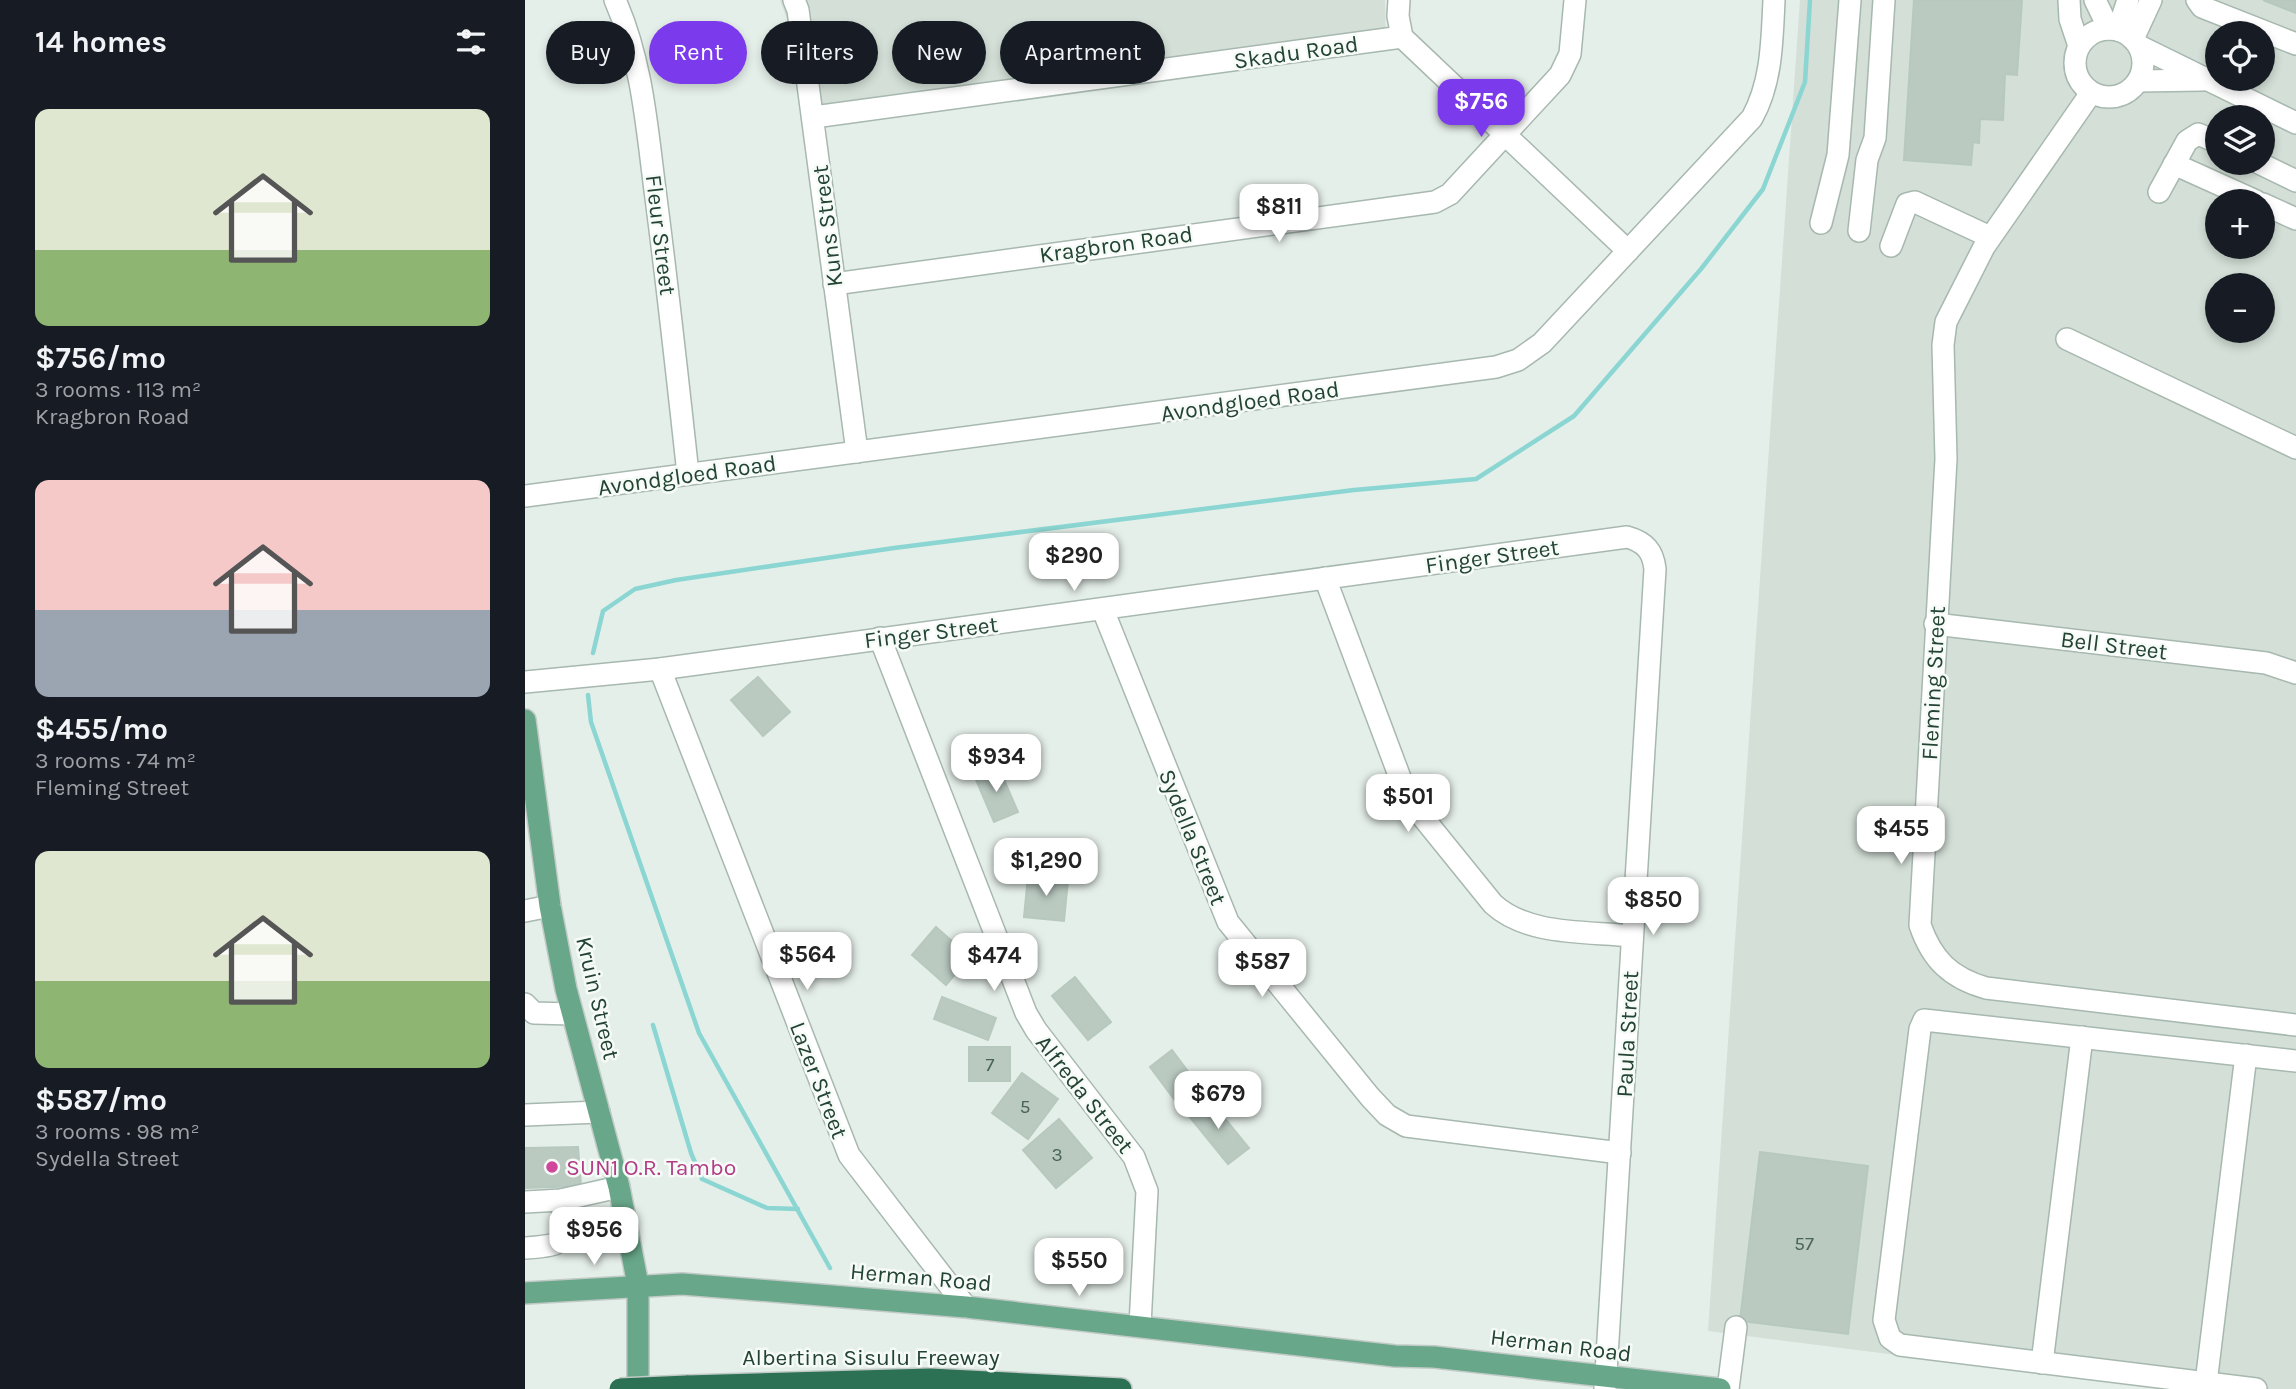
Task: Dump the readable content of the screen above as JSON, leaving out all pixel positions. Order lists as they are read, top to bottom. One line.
{"streets":{"highway":["Albertina Sisulu Freeway"],"main road":["Kruin Street","Herman Road"],"street":["Skadu Road","Kuns Street","Fleur Street","Kragbron Road","Avondgloed Road","Finger Street","Bell Street","Fleming Street","Sydella Street","Paula Street","Lazer Street","Alfreda Street"]},"crossings":[["Skadu Road","Kuns Street"],["Kuns Street","Kragbron Road"],["Kuns Street","Avondgloed Road"],["Fleur Street","Avondgloed Road"],["Finger Street","Sydella Street"],["Finger Street","Paula Street"],["Finger Street","Lazer Street"],["Finger Street","Alfreda Street"],["Bell Street","Fleming Street"],["Sydella Street","Paula Street"],["Kruin Street","Herman Road"],["Paula Street","Herman Road"],["Lazer Street","Herman Road"],["Alfreda Street","Herman Road"]],"places":["SUN1 O.R. Tambo"],"house_numbers":["7","5","3","57"],"page":{"heading":"14 homes","map_buttons":["+","−"],"chip":["Buy","Rent","Filters","New","Apartment"],"price":["$756","$811","$290","$934","$501","$455","$1,290","$850","$564","$474","$587","$679","$956","$550"],"list":[{"name":"$756/mo","note":"3 rooms · 113 m² · Kragbron Road"},{"name":"$455/mo","note":"3 rooms · 74 m² · Fleming Street"},{"name":"$587/mo","note":"3 rooms · 98 m² · Sydella Street"}]}}
